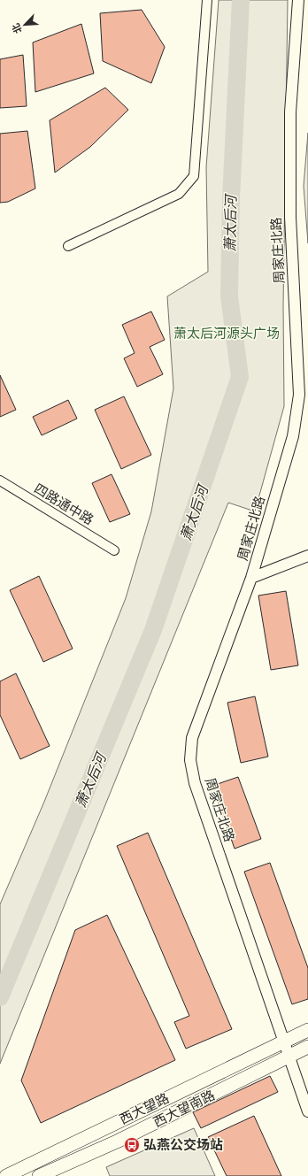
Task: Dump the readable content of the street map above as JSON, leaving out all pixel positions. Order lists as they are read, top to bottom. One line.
{"streets":{"main road":["西大望路","西大望南路"],"street":["周家庄北路","四路通中路"]},"crossings":[["周家庄北路","西大望路"],["周家庄北路","西大望南路"]],"water":["萧太后河"],"parks":["萧太后河源头广场"],"places":{"bus stop":["弘燕公交场站"]},"north":"bottom left"}
